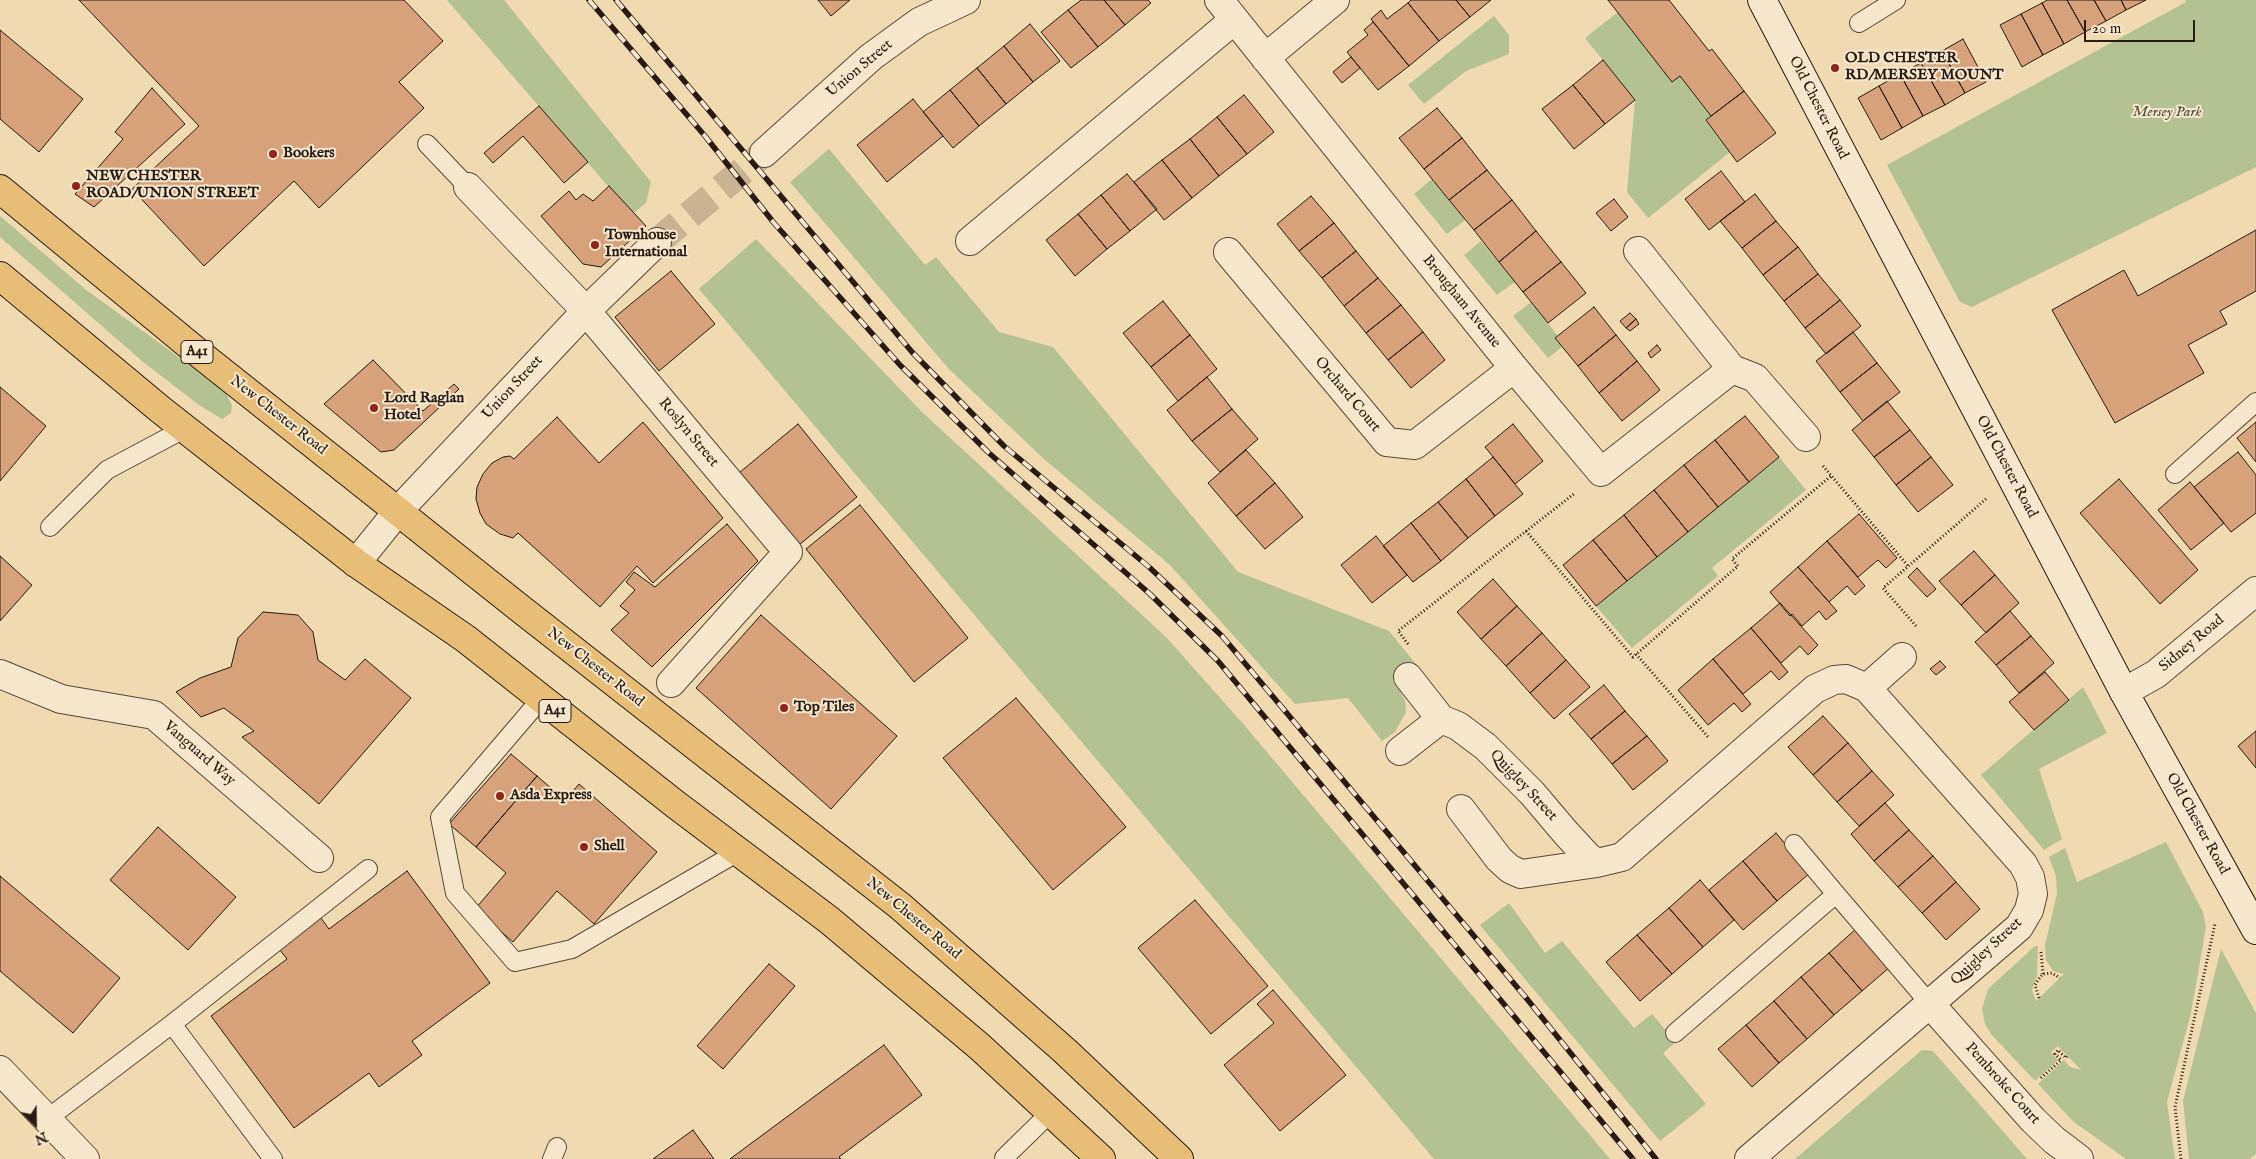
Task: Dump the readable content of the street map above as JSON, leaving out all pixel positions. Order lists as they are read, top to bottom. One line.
{"streets":{"highway":["A41","New Chester Road"],"street":["Union Street","Old Chester Road","Brougham Avenue","Orchard Court","Roslyn Street","Sidney Road","Vanguard Way","Quigley Street","Pembroke Court"]},"crossings":[["Union Street","A41"],["Union Street","New Chester Road"],["Union Street","Roslyn Street"],["Old Chester Road","Sidney Road"],["Brougham Avenue","Orchard Court"],["Quigley Street","Pembroke Court"]],"parks":["Mersey Park"],"places":["OLD CHESTER RD/MERSEY MOUNT","Bookers","NEW CHESTER ROAD/UNION STREET","Townhouse International","Lord Raglan Hotel","Top Tiles","Asda Express","Shell"],"scale_bar":"20 m","north":"bottom right"}
